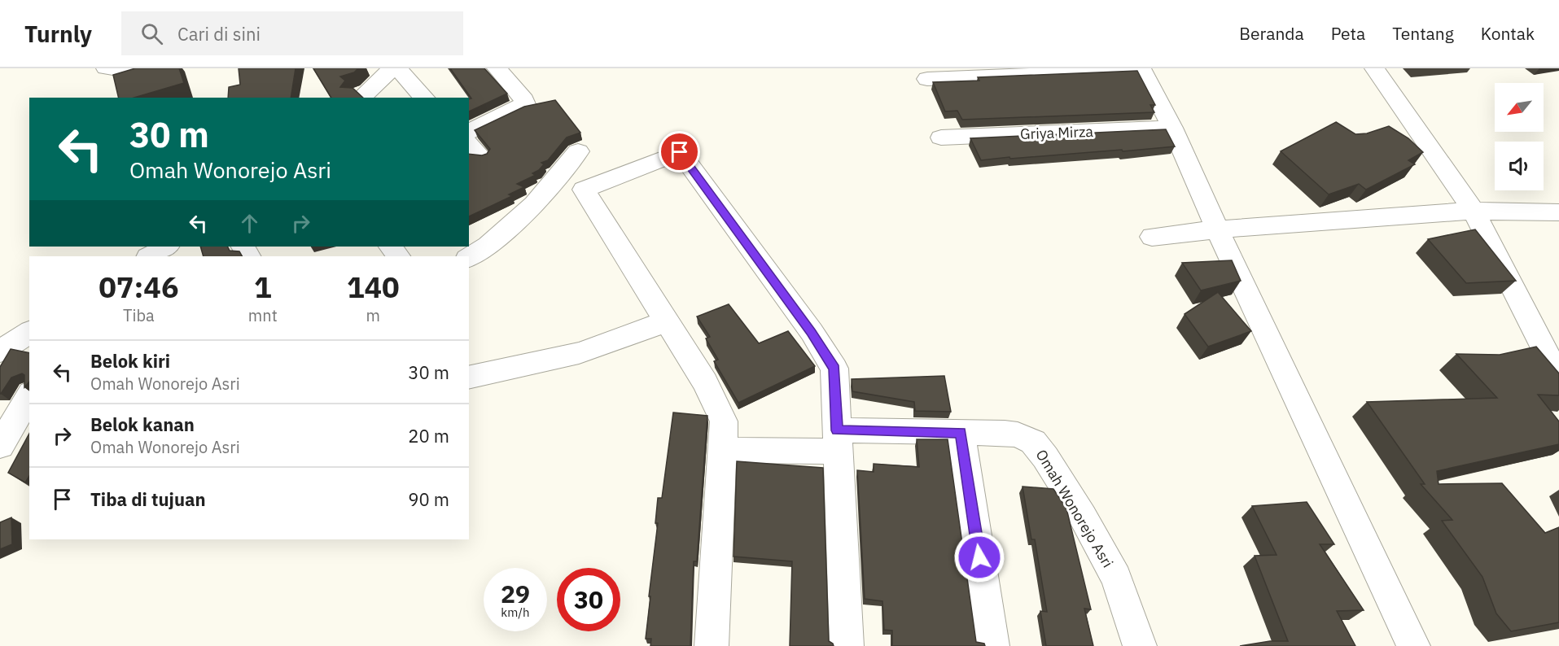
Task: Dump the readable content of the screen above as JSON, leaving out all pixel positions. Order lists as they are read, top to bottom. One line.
{"streets":{"street":["Griya Mirza","Omah Wonorejo Asri"]},"north":"bottom left","page":{"header":"Turnly","search":"Cari di sini","nav":["Beranda","Peta","Tentang","Kontak"],"turn":["30 m","Omah Wonorejo Asri"],"eta":["07:46","Tiba","1","mnt","140","m"],"list":[{"name":"Belok kiri","note":"Omah Wonorejo Asri","value":"30 m"},{"name":"Belok kanan","note":"Omah Wonorejo Asri","value":"20 m"},{"name":"Tiba di tujuan","value":"90 m"}],"speed":"29 km/h","limit":"30"}}
